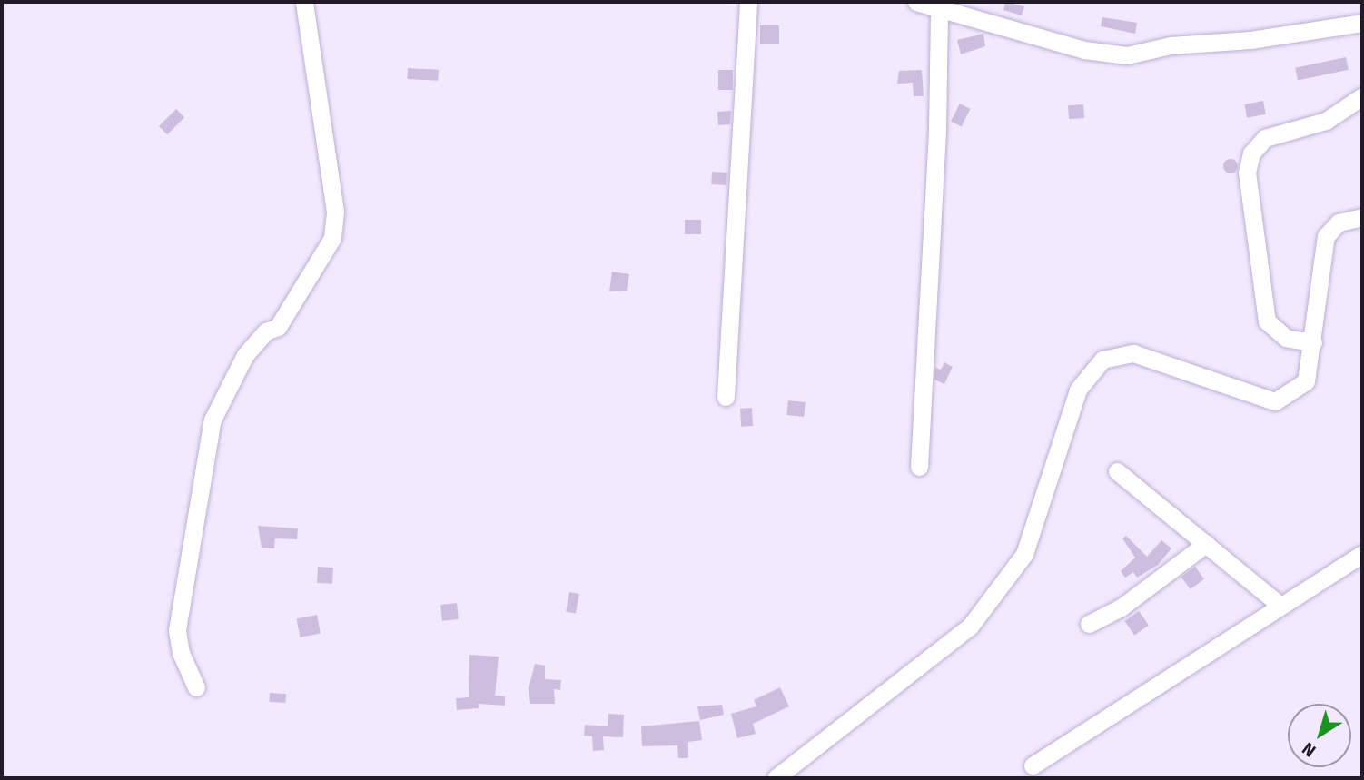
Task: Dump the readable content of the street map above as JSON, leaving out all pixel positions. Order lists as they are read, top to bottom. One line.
{"north":"bottom left"}
